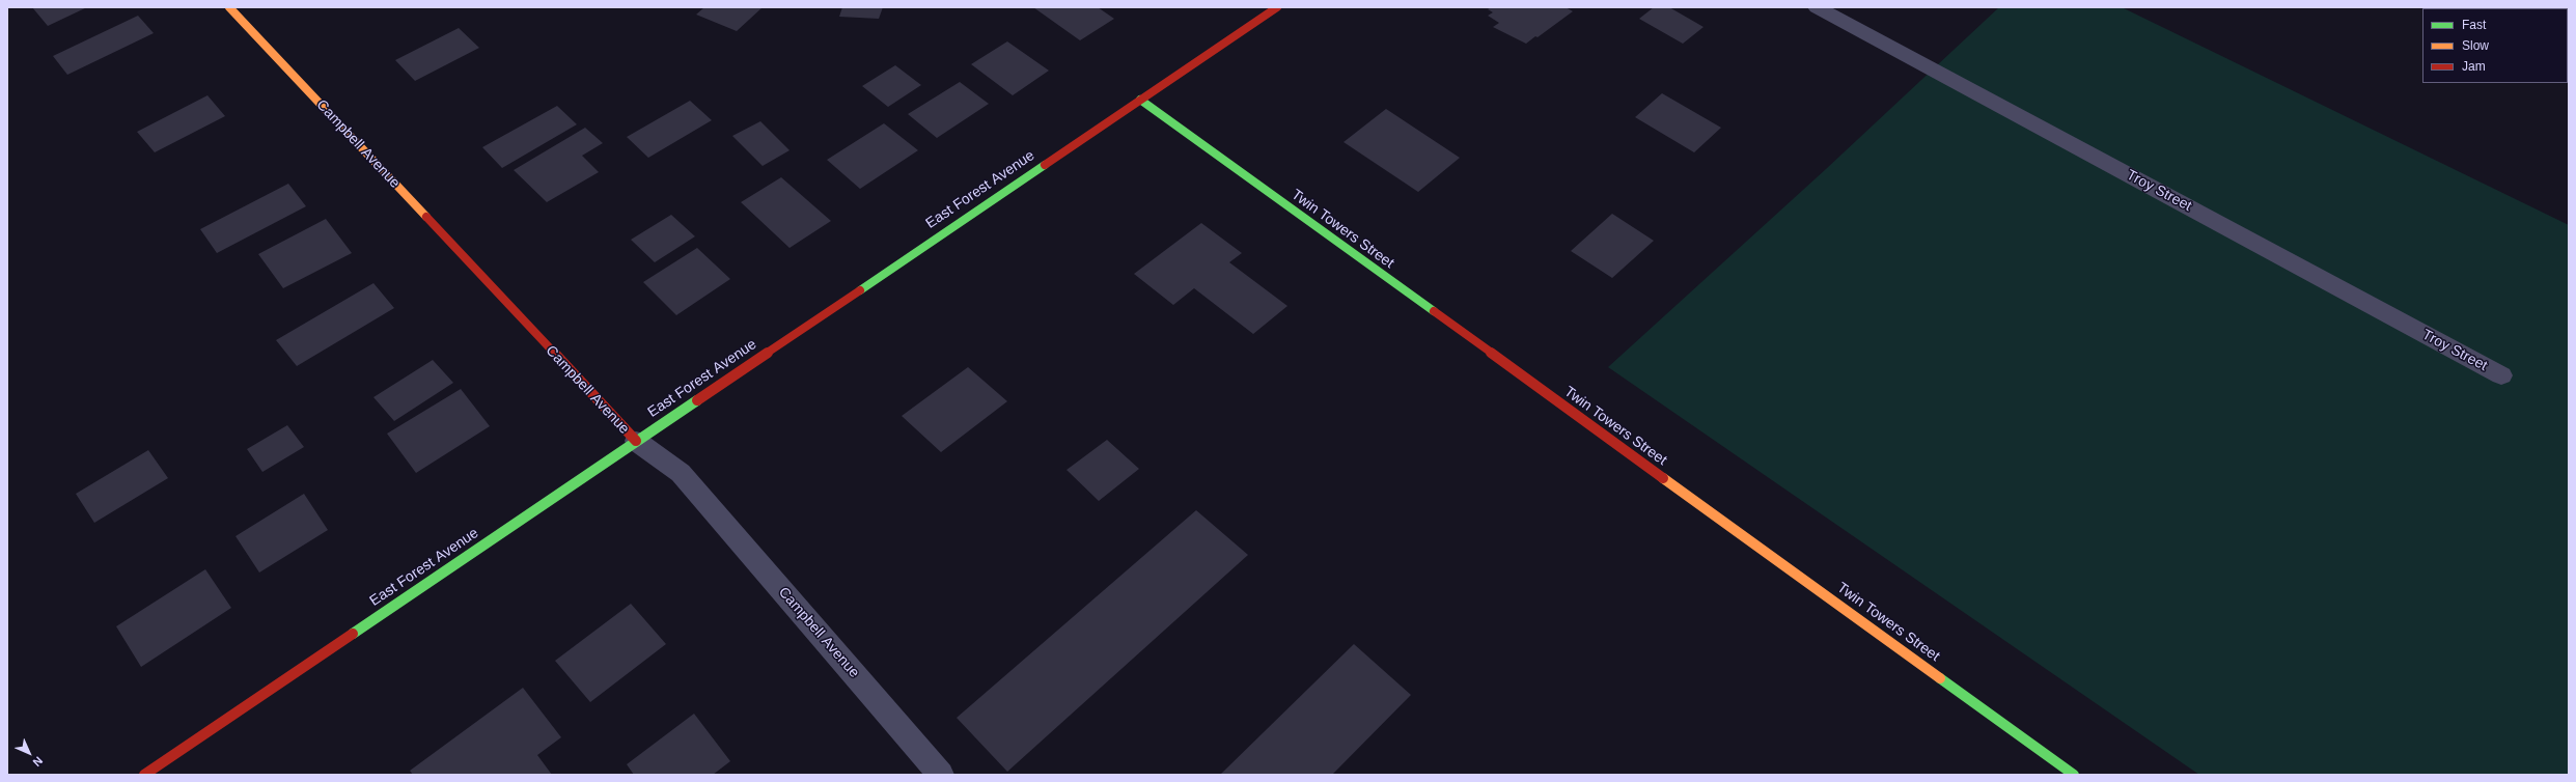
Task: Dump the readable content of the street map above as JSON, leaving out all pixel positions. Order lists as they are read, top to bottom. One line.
{"streets":{"street":["Campbell Avenue","East Forest Avenue","Twin Towers Street"],"lane":["Troy Street"]},"crossings":[["Campbell Avenue","East Forest Avenue"],["East Forest Avenue","Twin Towers Street"]],"legend":["Fast","Slow","Jam"],"north":"bottom right"}
